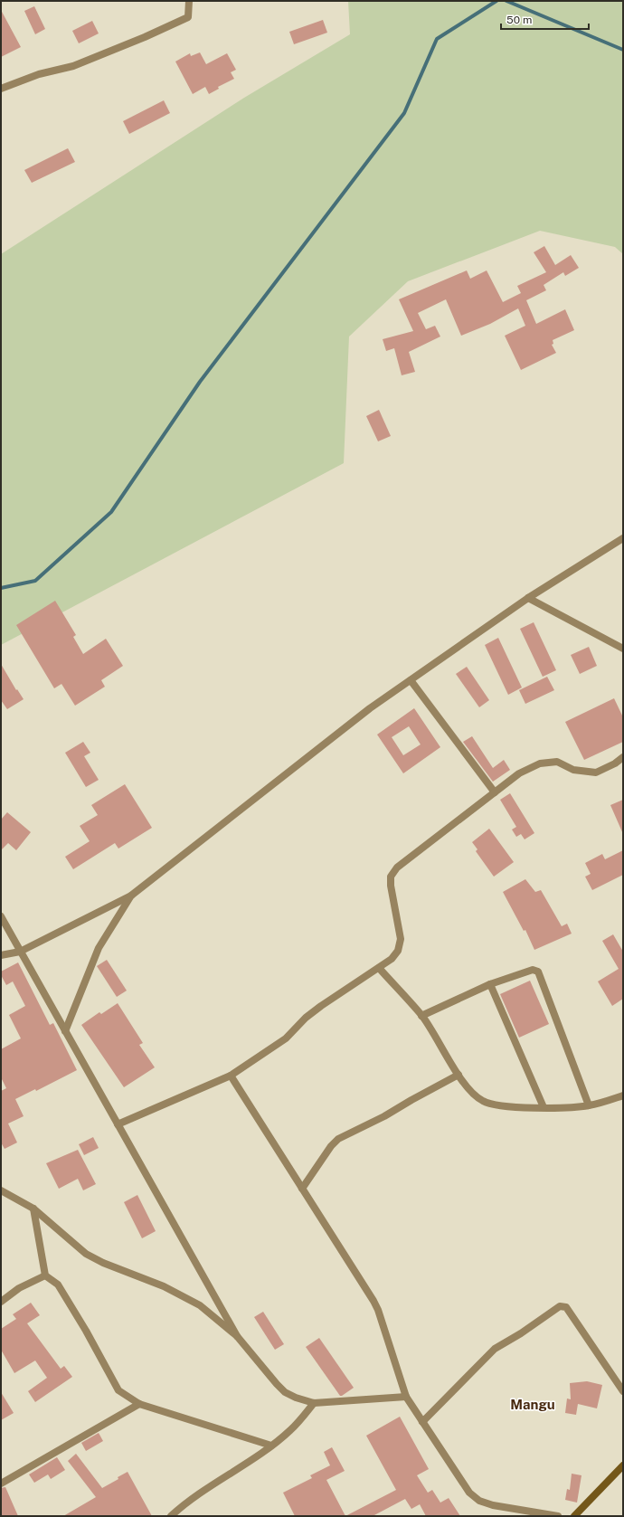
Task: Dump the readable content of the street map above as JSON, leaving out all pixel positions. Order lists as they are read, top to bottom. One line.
{"districts":["Mangu"],"scale_bar":"50 m"}
